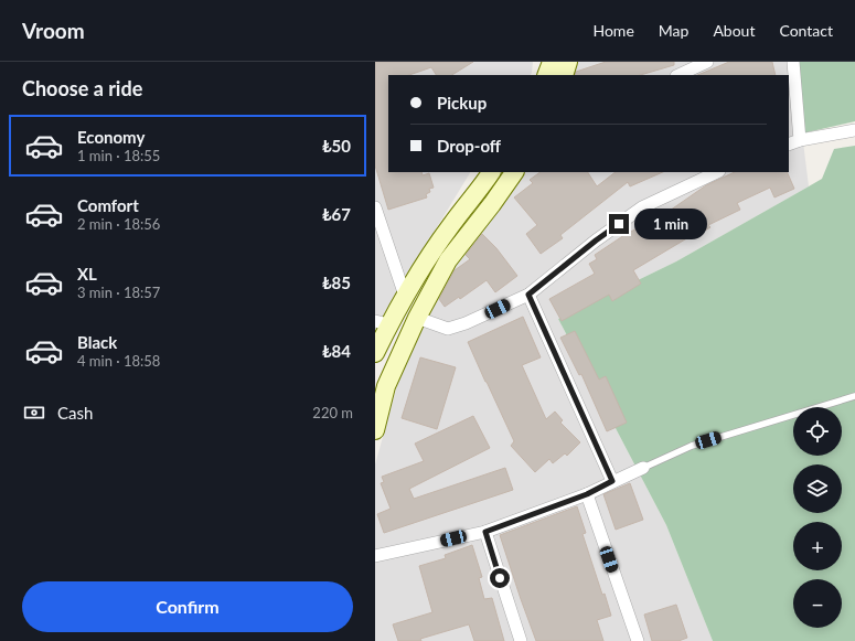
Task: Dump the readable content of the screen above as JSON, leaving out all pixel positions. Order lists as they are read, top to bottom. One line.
{"page":{"header":"Vroom","nav":["Home","Map","About","Contact"],"heading":"Choose a ride","banner":["Pickup","Drop-off"],"list":[{"name":"Economy","note":"1 min · 18:55","value":"₺50"},{"name":"Comfort","note":"2 min · 18:56","value":"₺67"},{"name":"XL","note":"3 min · 18:57","value":"₺85"},{"name":"Black","note":"4 min · 18:58","value":"₺84"}],"bubble":"1 min","pay":["Cash","220 m"],"map_buttons":["+","−"],"buttons":"Confirm"}}
